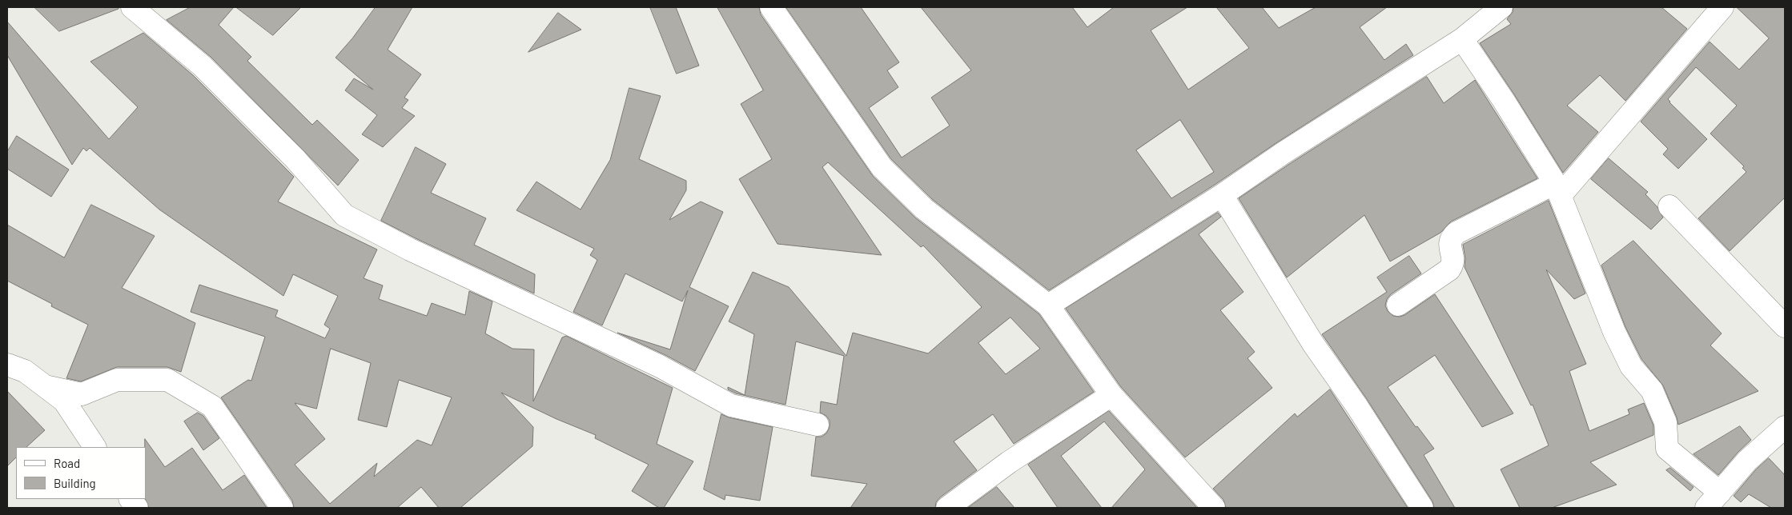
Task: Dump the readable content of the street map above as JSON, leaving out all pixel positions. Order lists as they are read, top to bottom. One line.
{"legend":["Road","Building"]}
